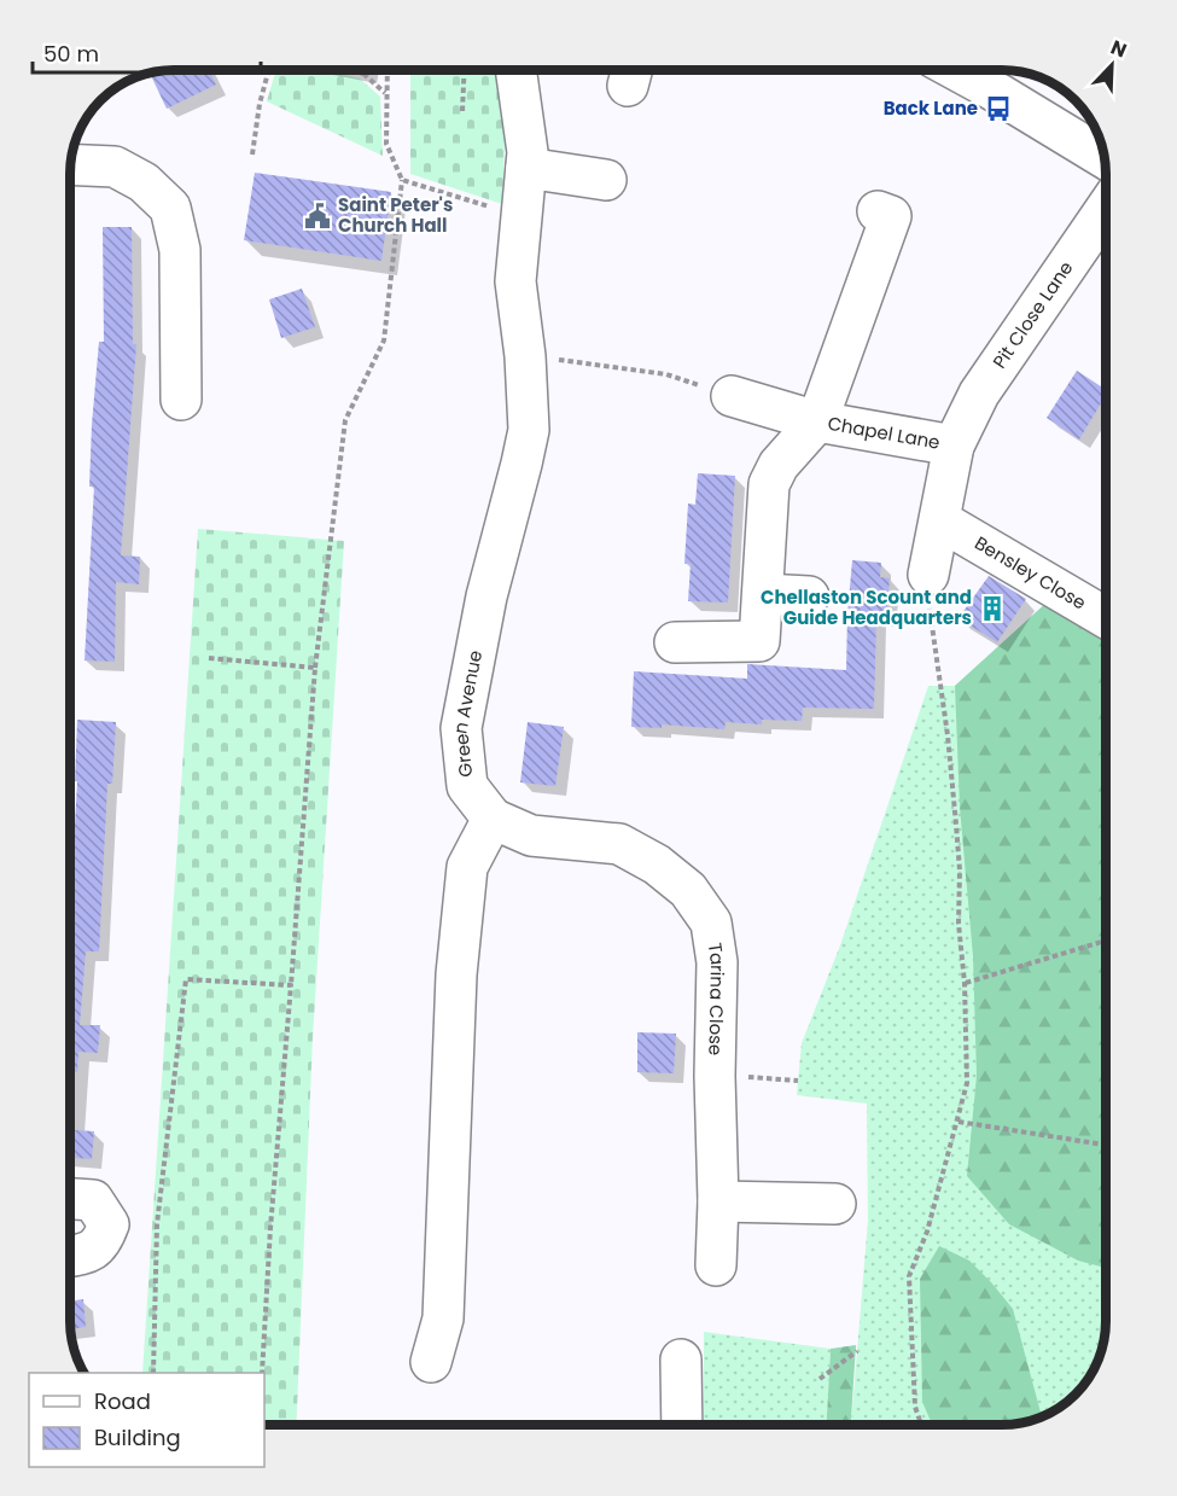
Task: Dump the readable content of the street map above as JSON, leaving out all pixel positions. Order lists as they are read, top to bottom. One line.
{"streets":{"street":["Pit Close Lane","Chapel Lane","Bensley Close","Green Avenue","Tarina Close"]},"crossings":[["Pit Close Lane","Chapel Lane"],["Pit Close Lane","Bensley Close"],["Green Avenue","Tarina Close"]],"places":{"bus stop":["Back Lane"],"public building":["Saint Peter's Church Hall"],"building":["Chellaston Scount and Guide Headquarters"]},"legend":["Road","Building"],"scale_bar":"50 m","north":"top right"}
